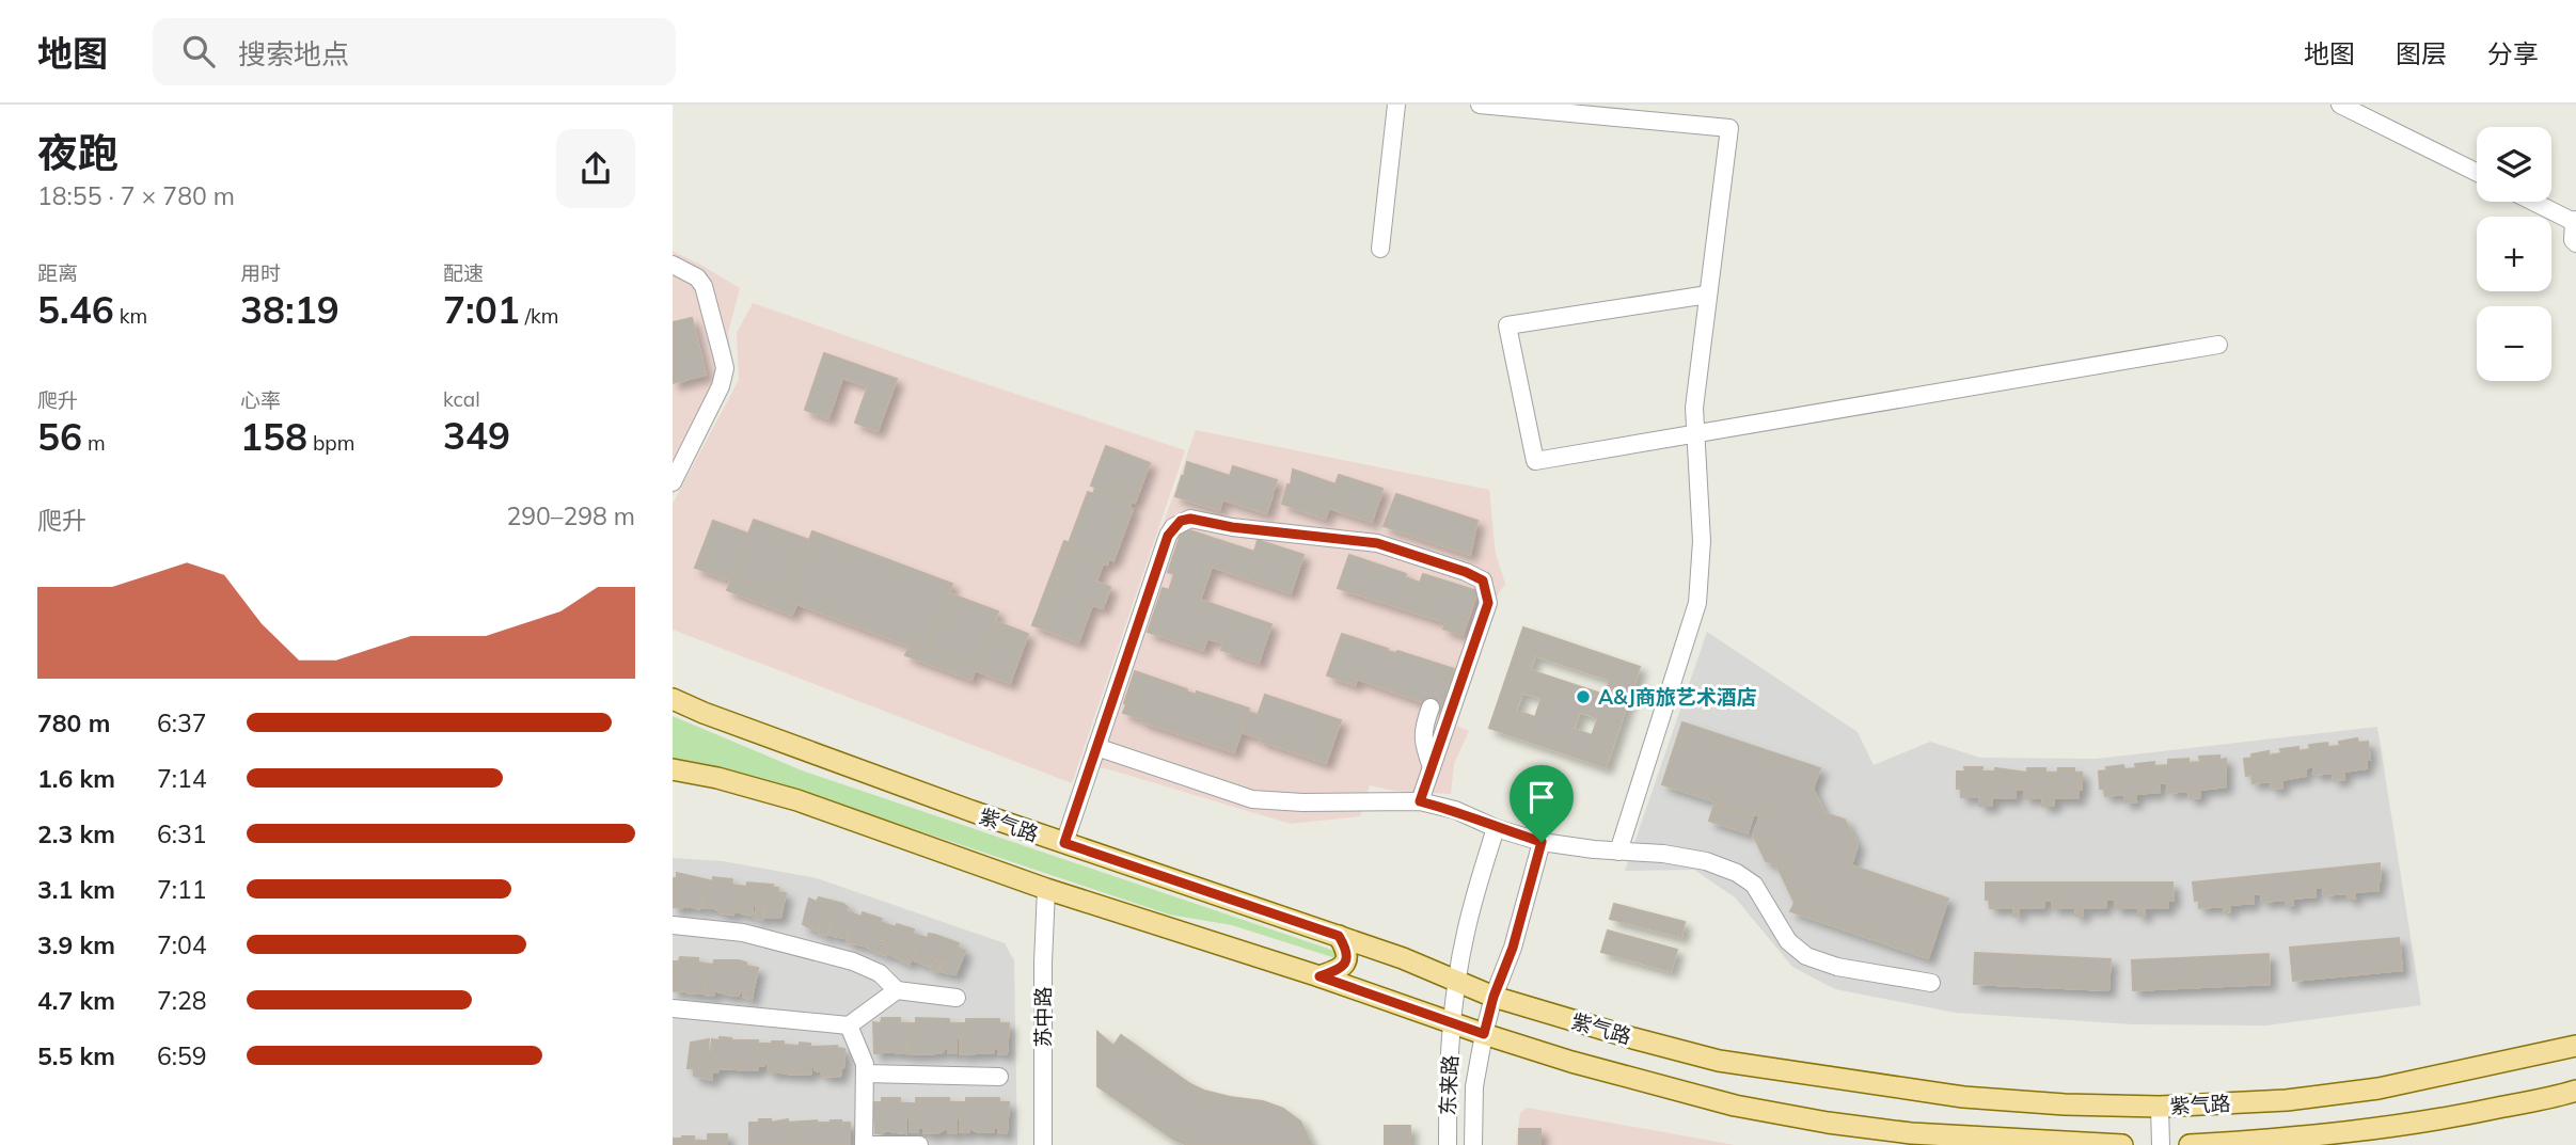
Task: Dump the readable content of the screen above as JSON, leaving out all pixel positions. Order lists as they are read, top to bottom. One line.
{"streets":{"main road":["紫气路"],"street":["苏中路","东来路"]},"crossings":[["紫气路","苏中路"],["紫气路","东来路"]],"places":["A&J商旅艺术酒店"],"page":{"header":"地图","search":"搜索地点","nav":["地图","图层","分享"],"heading":["夜跑","18:55 · 7 × 780 m"],"map_buttons":["+","−"],"stats":[["距离","5.46 km"],["用时","38:19"],["配速","7:01 /km"],["爬升","56 m"],["心率","158 bpm"],["kcal","349"]],"chart":["爬升","290–298 m"],"list":[{"name":"780 m","note":"6:37"},{"name":"1.6 km","note":"7:14"},{"name":"2.3 km","note":"6:31"},{"name":"3.1 km","note":"7:11"},{"name":"3.9 km","note":"7:04"},{"name":"4.7 km","note":"7:28"},{"name":"5.5 km","note":"6:59"}]}}
